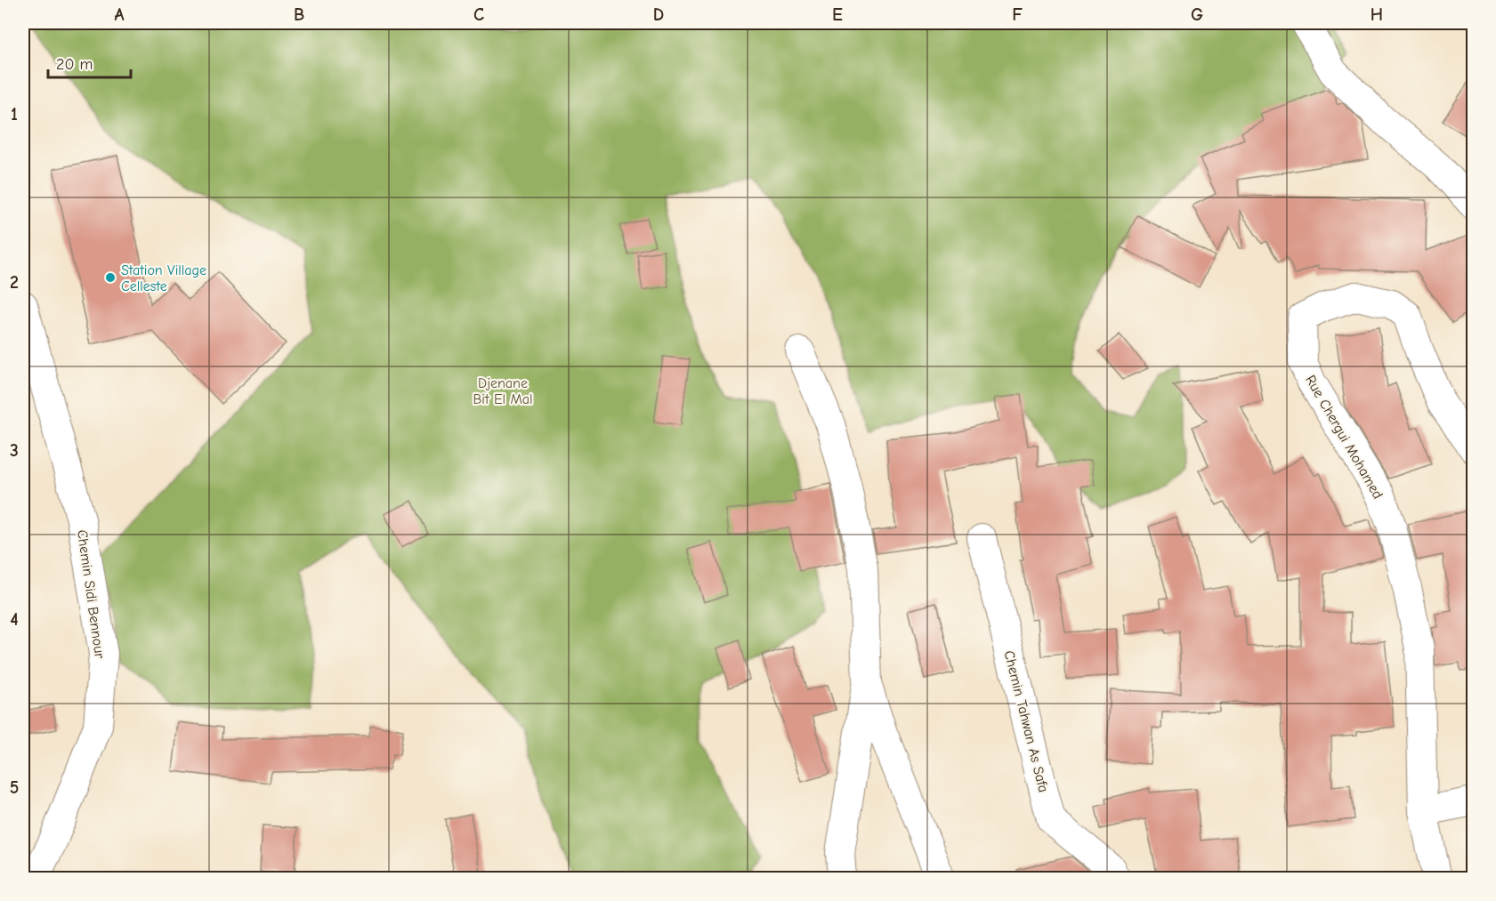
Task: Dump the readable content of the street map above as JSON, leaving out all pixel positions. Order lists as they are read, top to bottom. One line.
{"streets":{"street":["Rue Chergui Mohamed","Chemin Sidi Bennour","Chemin Tahwan As Safa"]},"parks":["Djenane Bit El Mal"],"places":["Station Village Celleste"],"scale_bar":"20 m","grid":{"columns":["A","B","C","D","E","F","G","H"],"rows":["1","2","3","4","5"]}}
